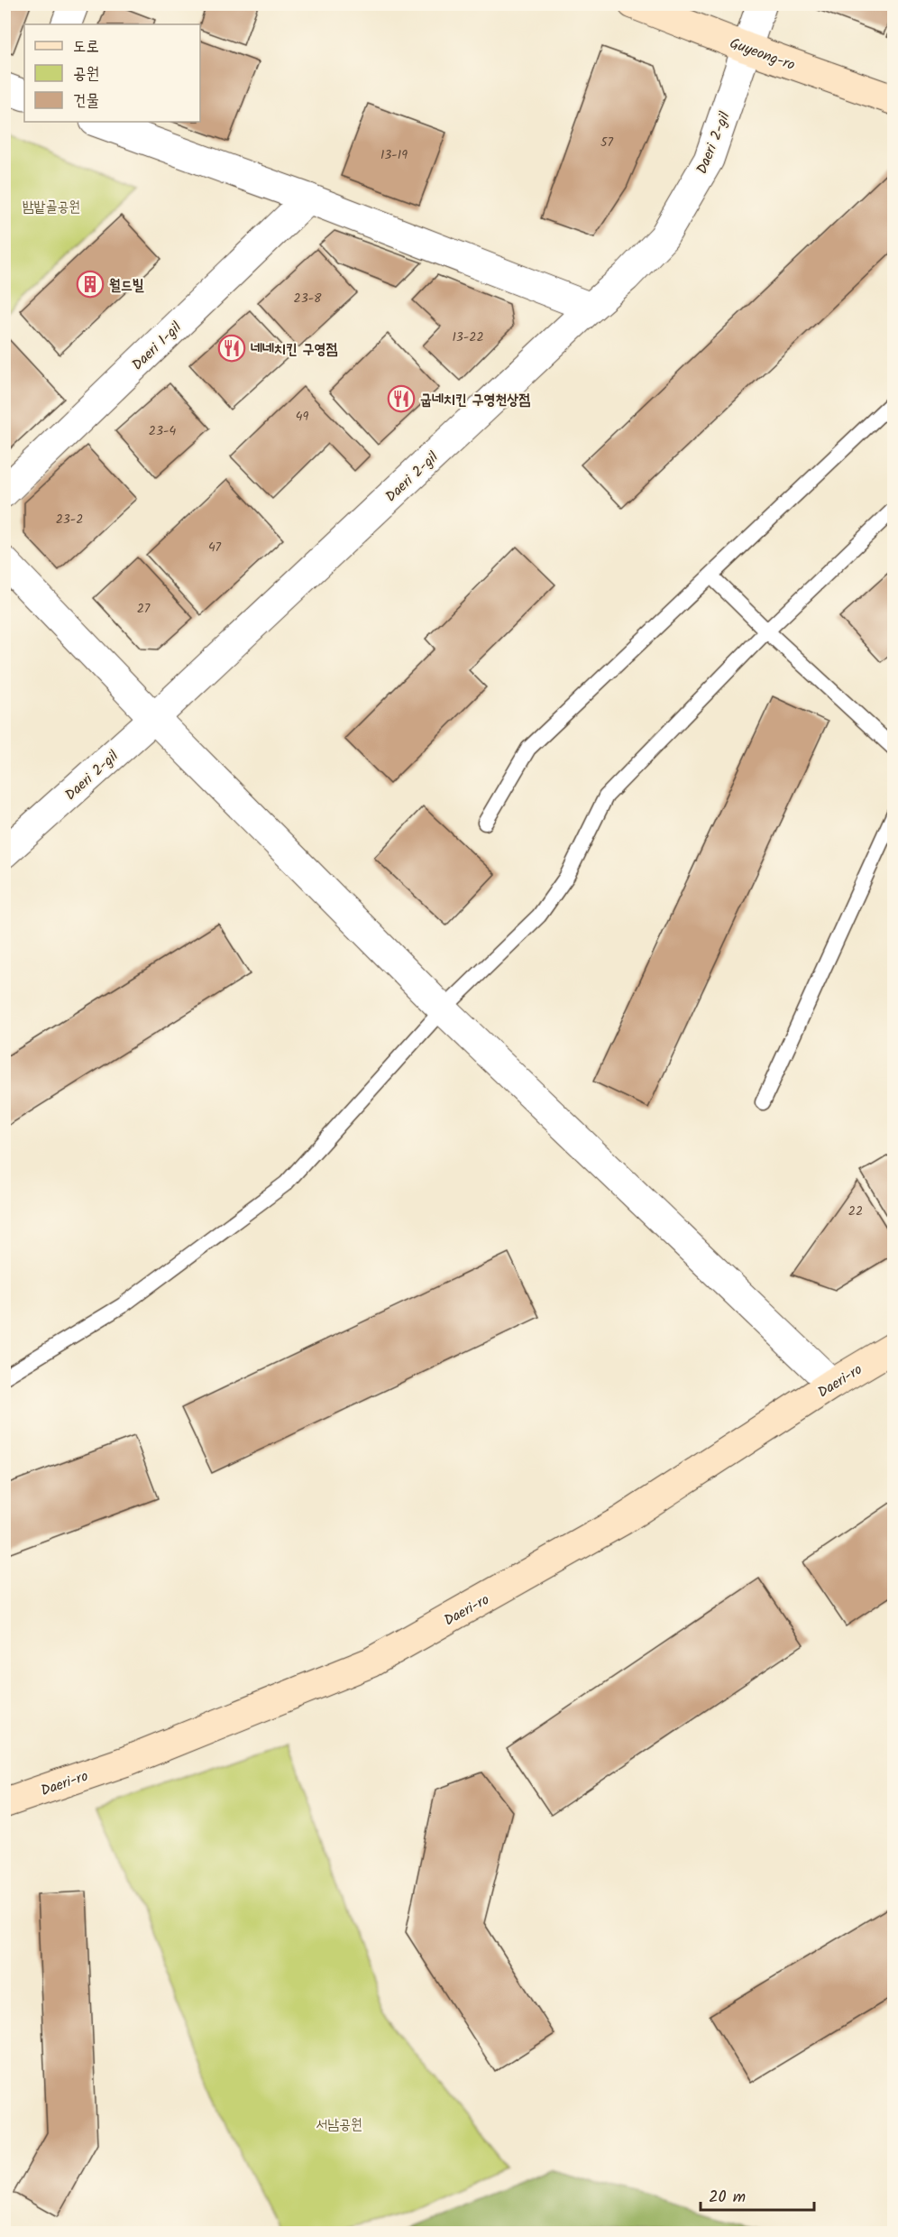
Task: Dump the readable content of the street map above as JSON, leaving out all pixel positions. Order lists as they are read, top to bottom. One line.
{"streets":{"main road":["Guyeong-ro","Daeri-ro"],"street":["Daeri 2-gil","Daeri 1-gil"]},"crossings":[["Guyeong-ro","Daeri 2-gil"]],"parks":["밤밭골공원","서남공원"],"places":{"building":["월드빌"],"restaurant":["네네치킨 구영점","굽네치킨 구영천상점"]},"house_numbers":["57","13-19","23-8","13-22","49","23-4","23-2","47","27","22"],"legend":["도로","공원","건물"],"scale_bar":"20 m"}
